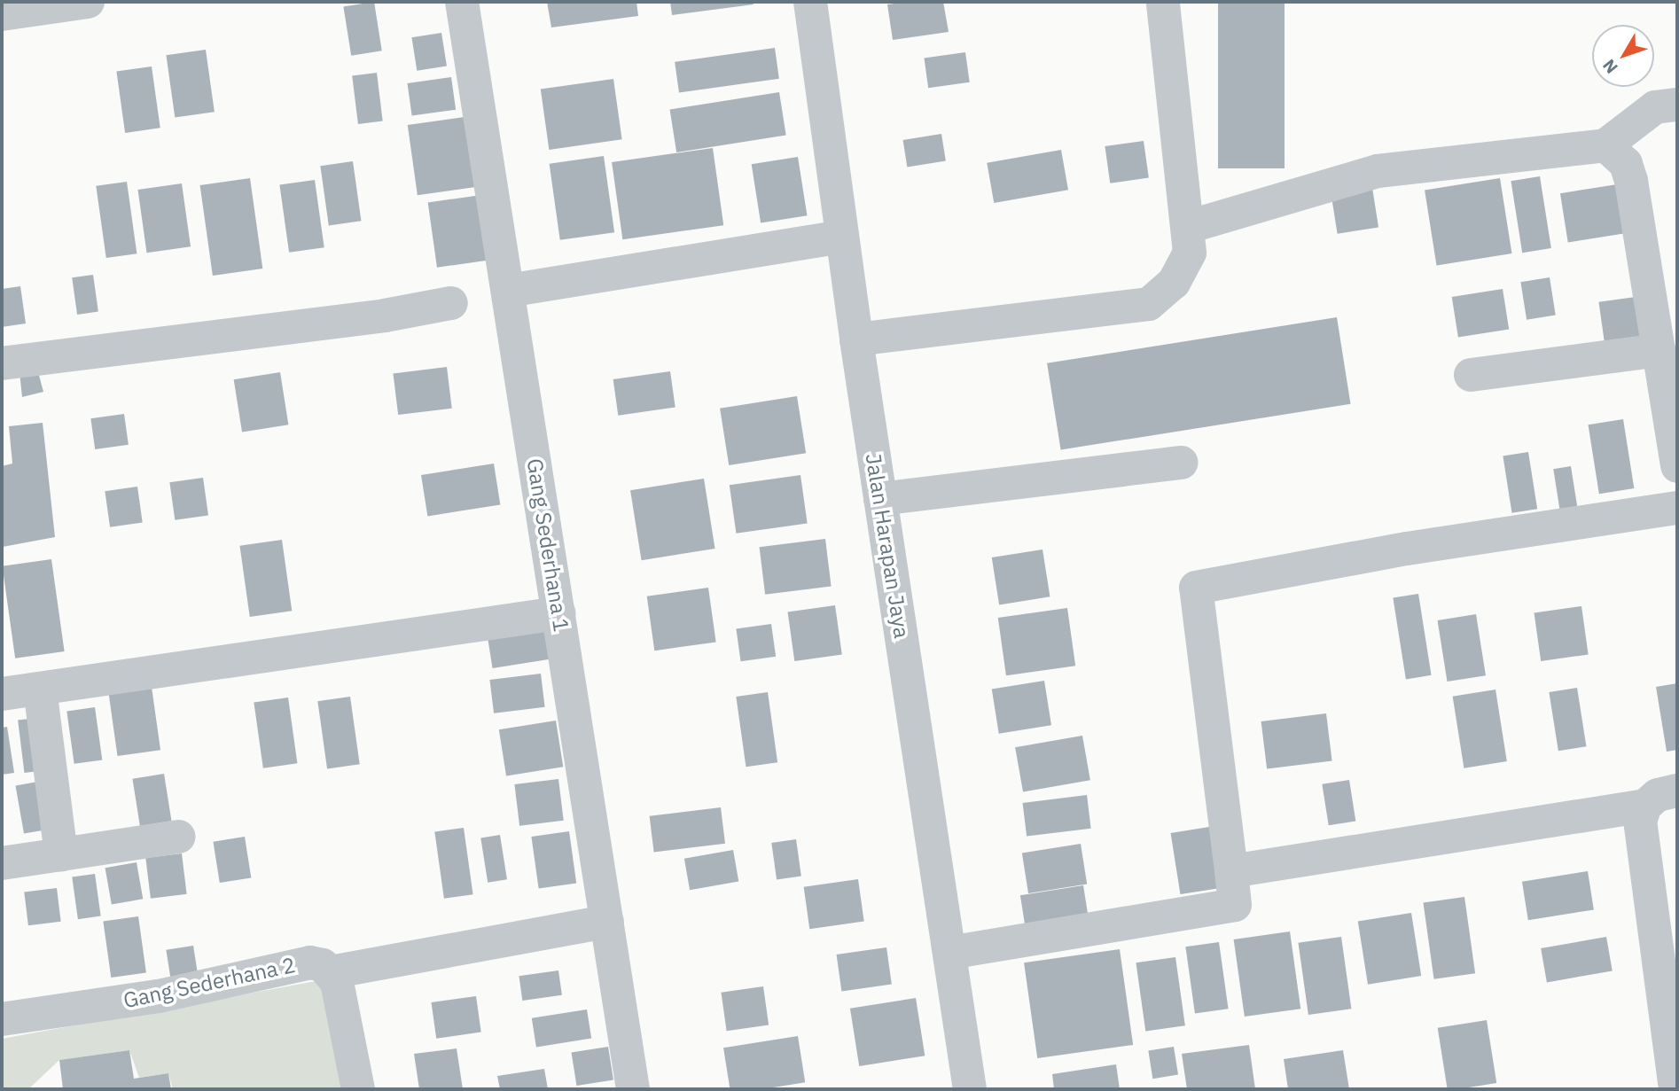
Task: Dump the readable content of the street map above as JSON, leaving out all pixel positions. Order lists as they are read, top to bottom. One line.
{"streets":{"street":["Gang Sederhana 1","Jalan Harapan Jaya","Gang Sederhana 2"]},"north":"bottom left"}
